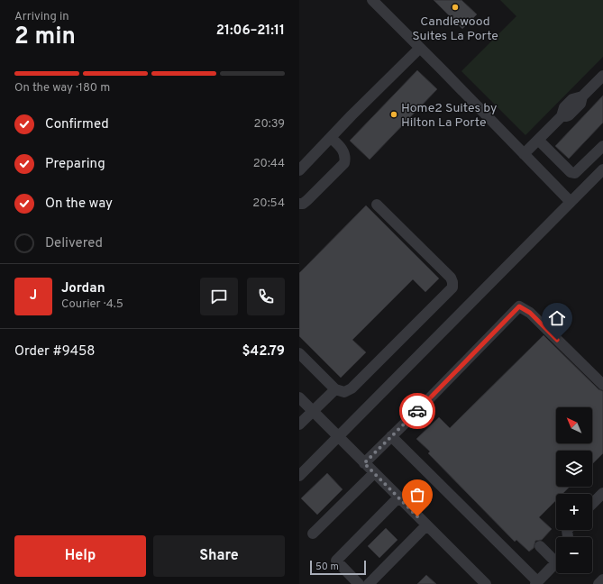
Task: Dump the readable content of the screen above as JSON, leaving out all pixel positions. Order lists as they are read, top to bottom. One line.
{"places":["Candlewood Suites La Porte","Home2 Suites by Hilton La Porte"],"scale_bar":"50 m","north":"top left","page":{"heading":["2 min","Arriving in","21:06–21:11"],"panel":["Jordan","Courier · 4.5","Order #9458","$42.79"],"bar":"On the way · 180 m","list":[["Confirmed","20:39"],["Preparing","20:44"],["On the way","20:54"],"Delivered"],"round":"J","map_buttons":["+","−"],"buttons":["Help","Share"],"scale":"50 m"}}
